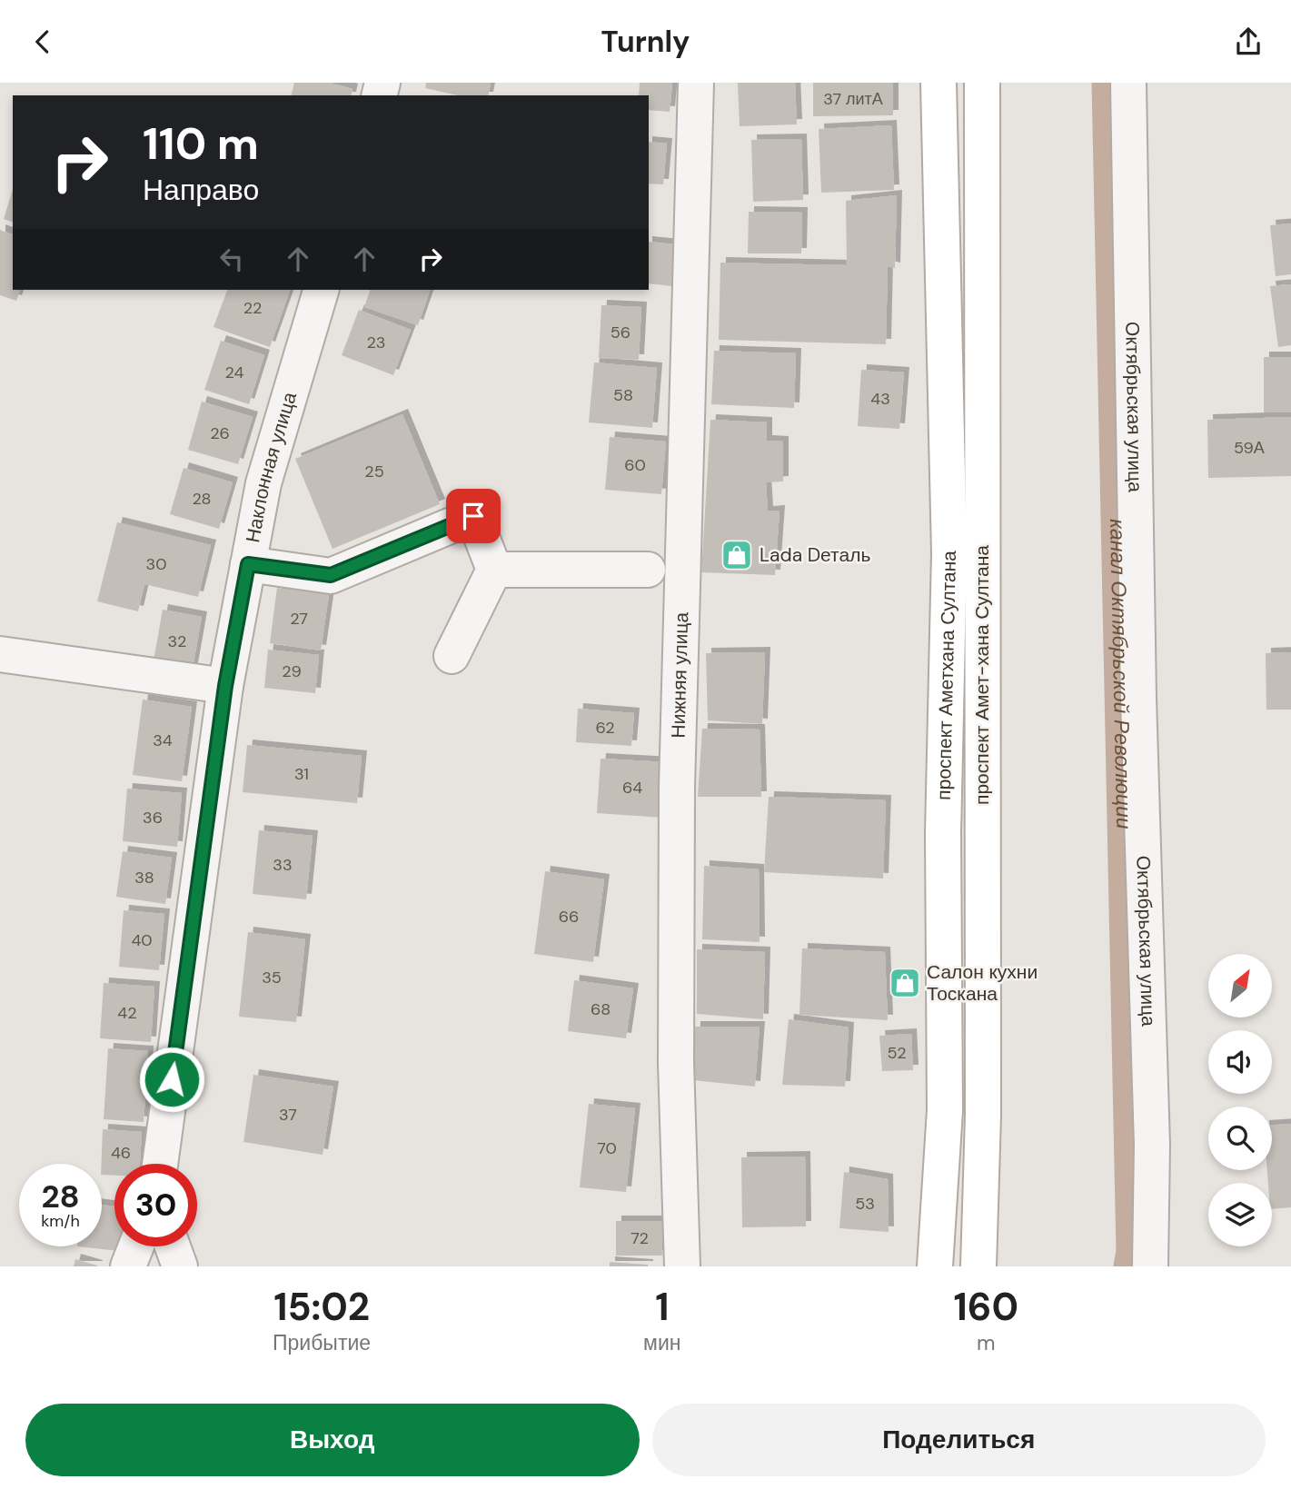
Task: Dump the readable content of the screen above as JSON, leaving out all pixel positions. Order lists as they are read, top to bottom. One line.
{"streets":{"main road":["проспект Аметхана Султана","проспект Амет-хана Султана"],"street":["Октябрьская улица","Наклонная улица","Нижняя улица"]},"water":["канал Октябрьской Революции"],"places":{"shop":["Lada Dеталь","Салон кухни Тоскана"]},"house_numbers":["37 литА","22","56","23","24","58","43","26","59А","60","25","28","30","27","32","29","62","34","31","64","36","33","38","66","40","35","68","42","52","37","70","46","53","72"],"north":"top right","page":{"header":"Turnly","turn":["110 m","Направо"],"speed":"28 km/h","limit":"30","eta":["15:02","Прибытие","1","мин","160","m"],"buttons":["Выход","Поделиться"]}}
